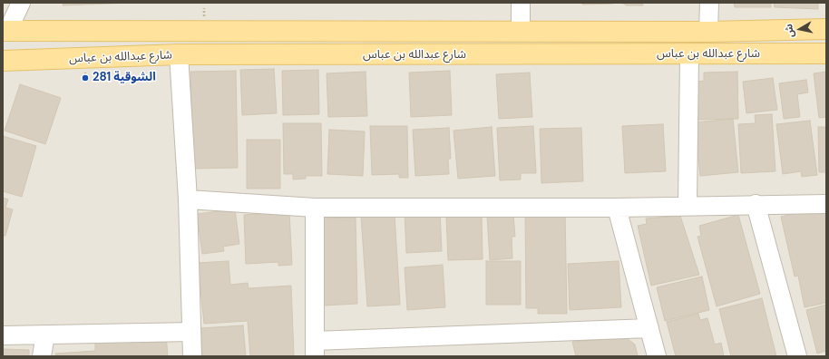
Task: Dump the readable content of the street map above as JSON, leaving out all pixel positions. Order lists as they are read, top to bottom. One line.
{"streets":{"main road":["شارع عبدالله بن عباس"]},"places":["الشوقية 281"],"north":"left"}
